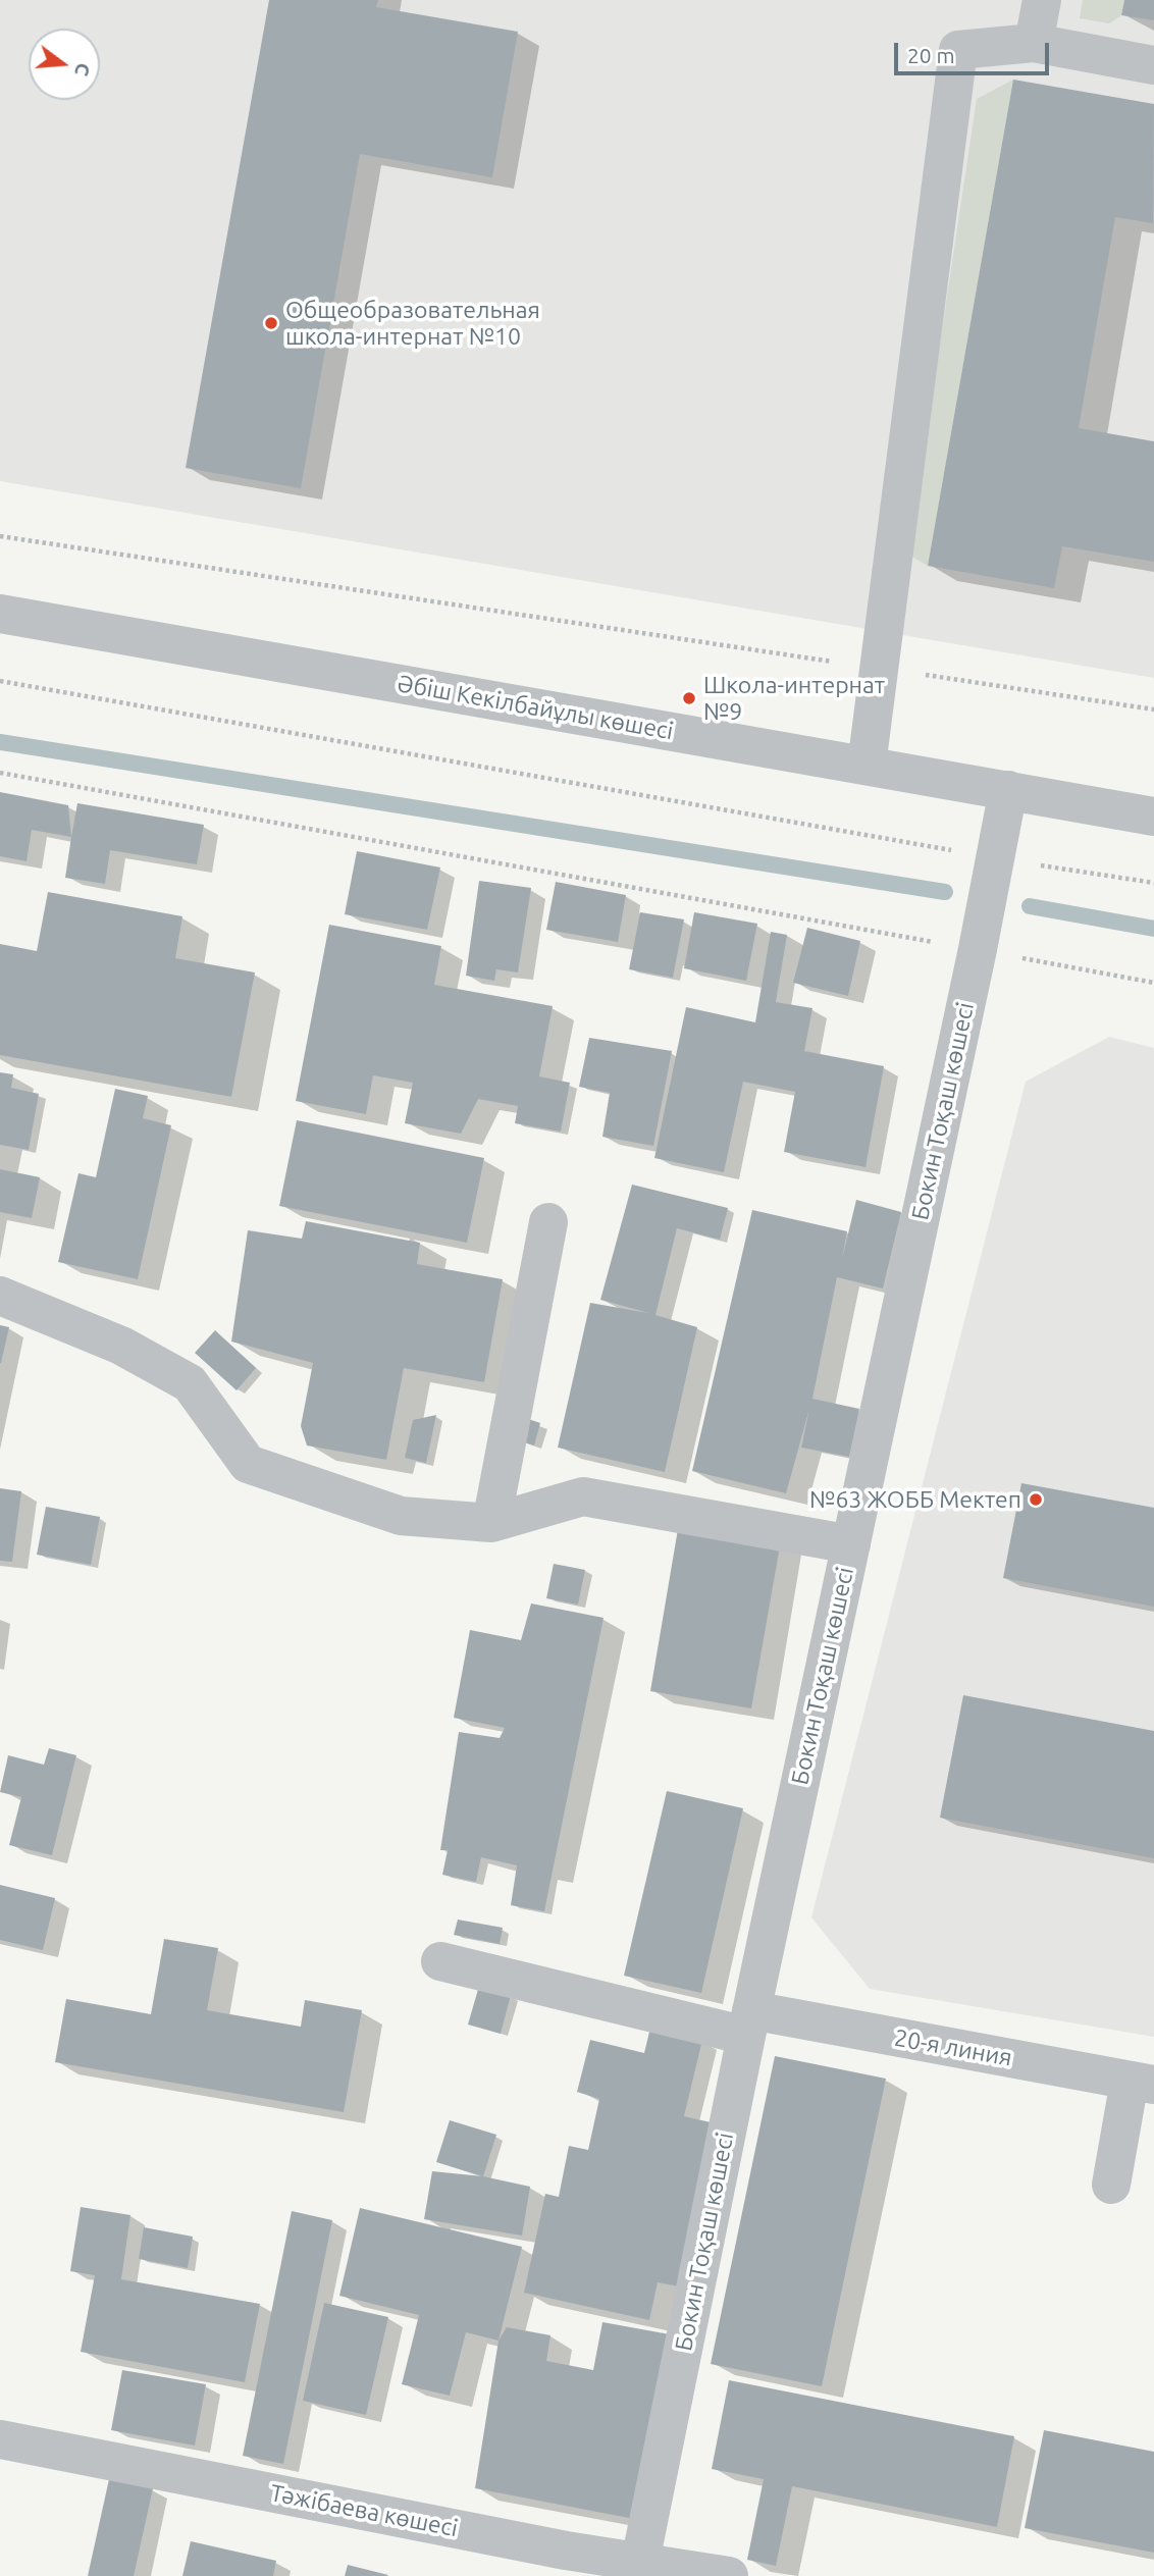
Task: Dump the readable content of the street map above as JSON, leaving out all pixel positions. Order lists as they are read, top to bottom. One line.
{"streets":{"street":["Әбіш Кекілбайұлы көшесі","Бокин Тоқаш көшесі","20-я линия","Тәжібаева көшесі"]},"crossings":[["Әбіш Кекілбайұлы көшесі","Бокин Тоқаш көшесі"],["Бокин Тоқаш көшесі","20-я линия"],["Бокин Тоқаш көшесі","Тәжібаева көшесі"]],"places":["Общеобразовательная школа-интернат №10","Школа-интернат №9","№63 ЖОББ Мектеп"],"scale_bar":"20 m","north":"right"}
